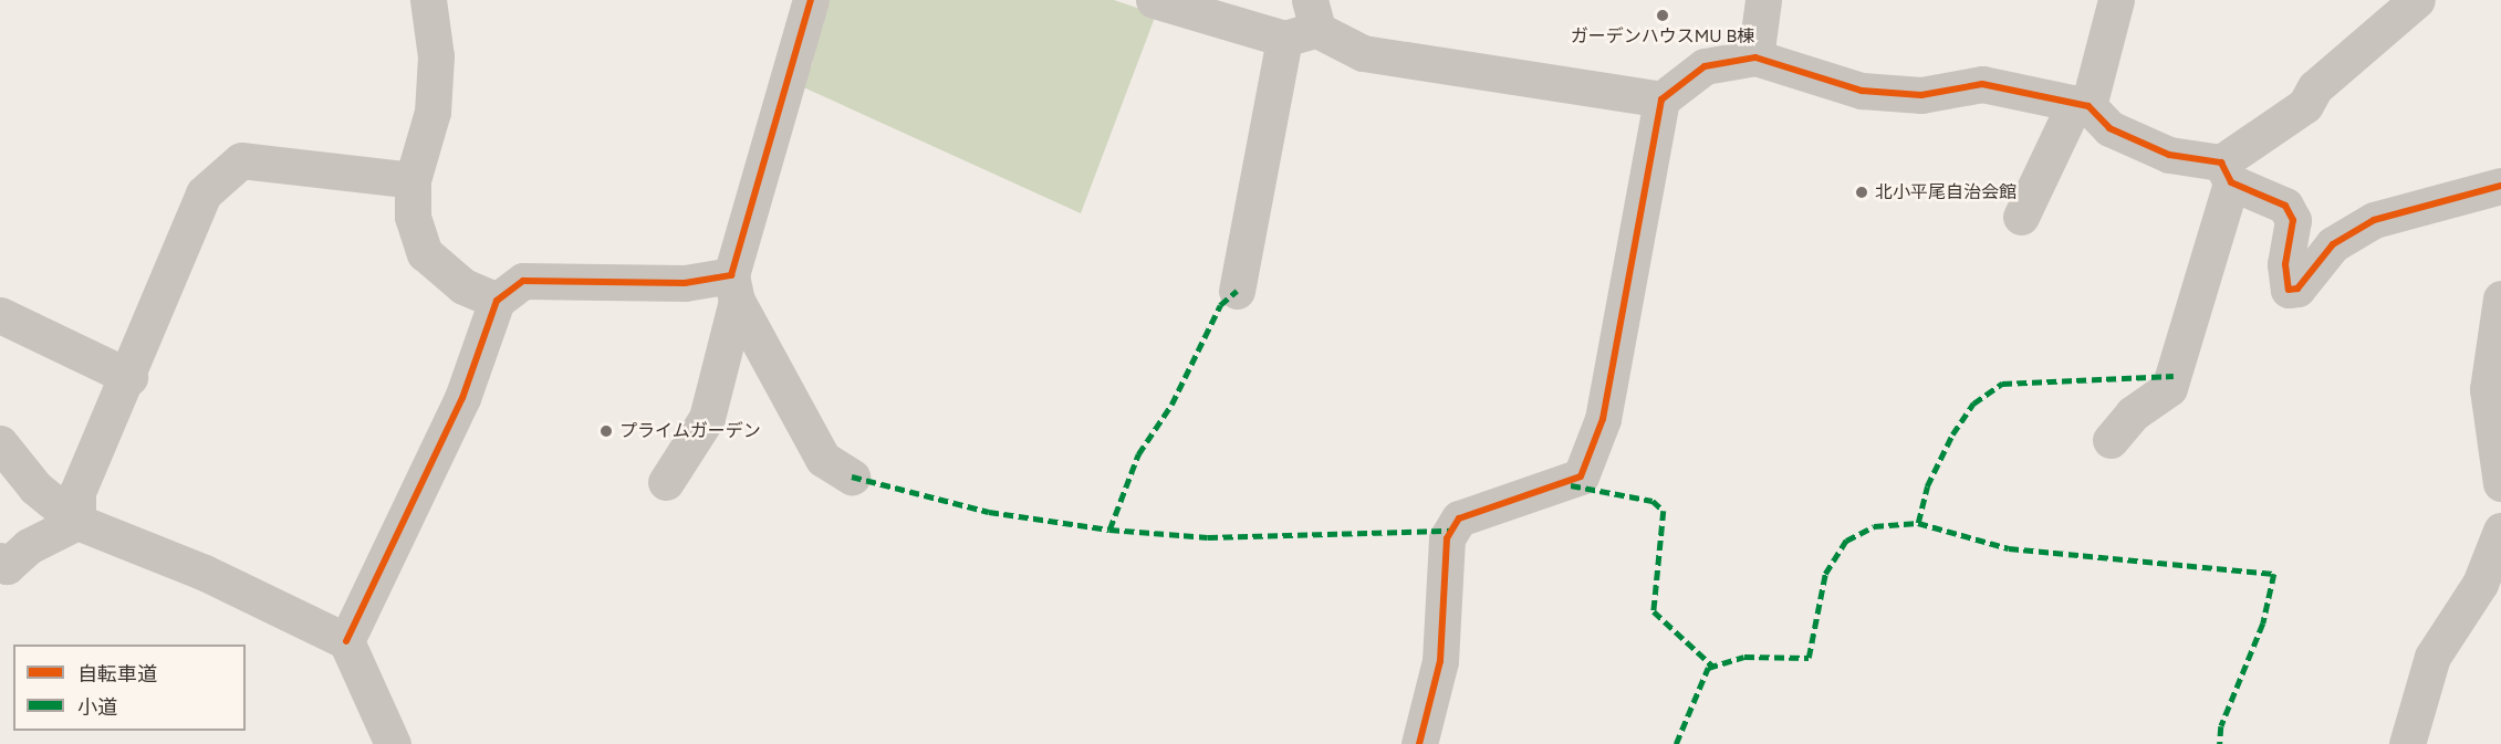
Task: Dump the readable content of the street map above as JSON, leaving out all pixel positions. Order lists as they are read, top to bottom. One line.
{"places":["ガーデンハウスMU B棟","北小平尾自治会館","プライムガーデン"],"legend":["自転車道","小道"]}
